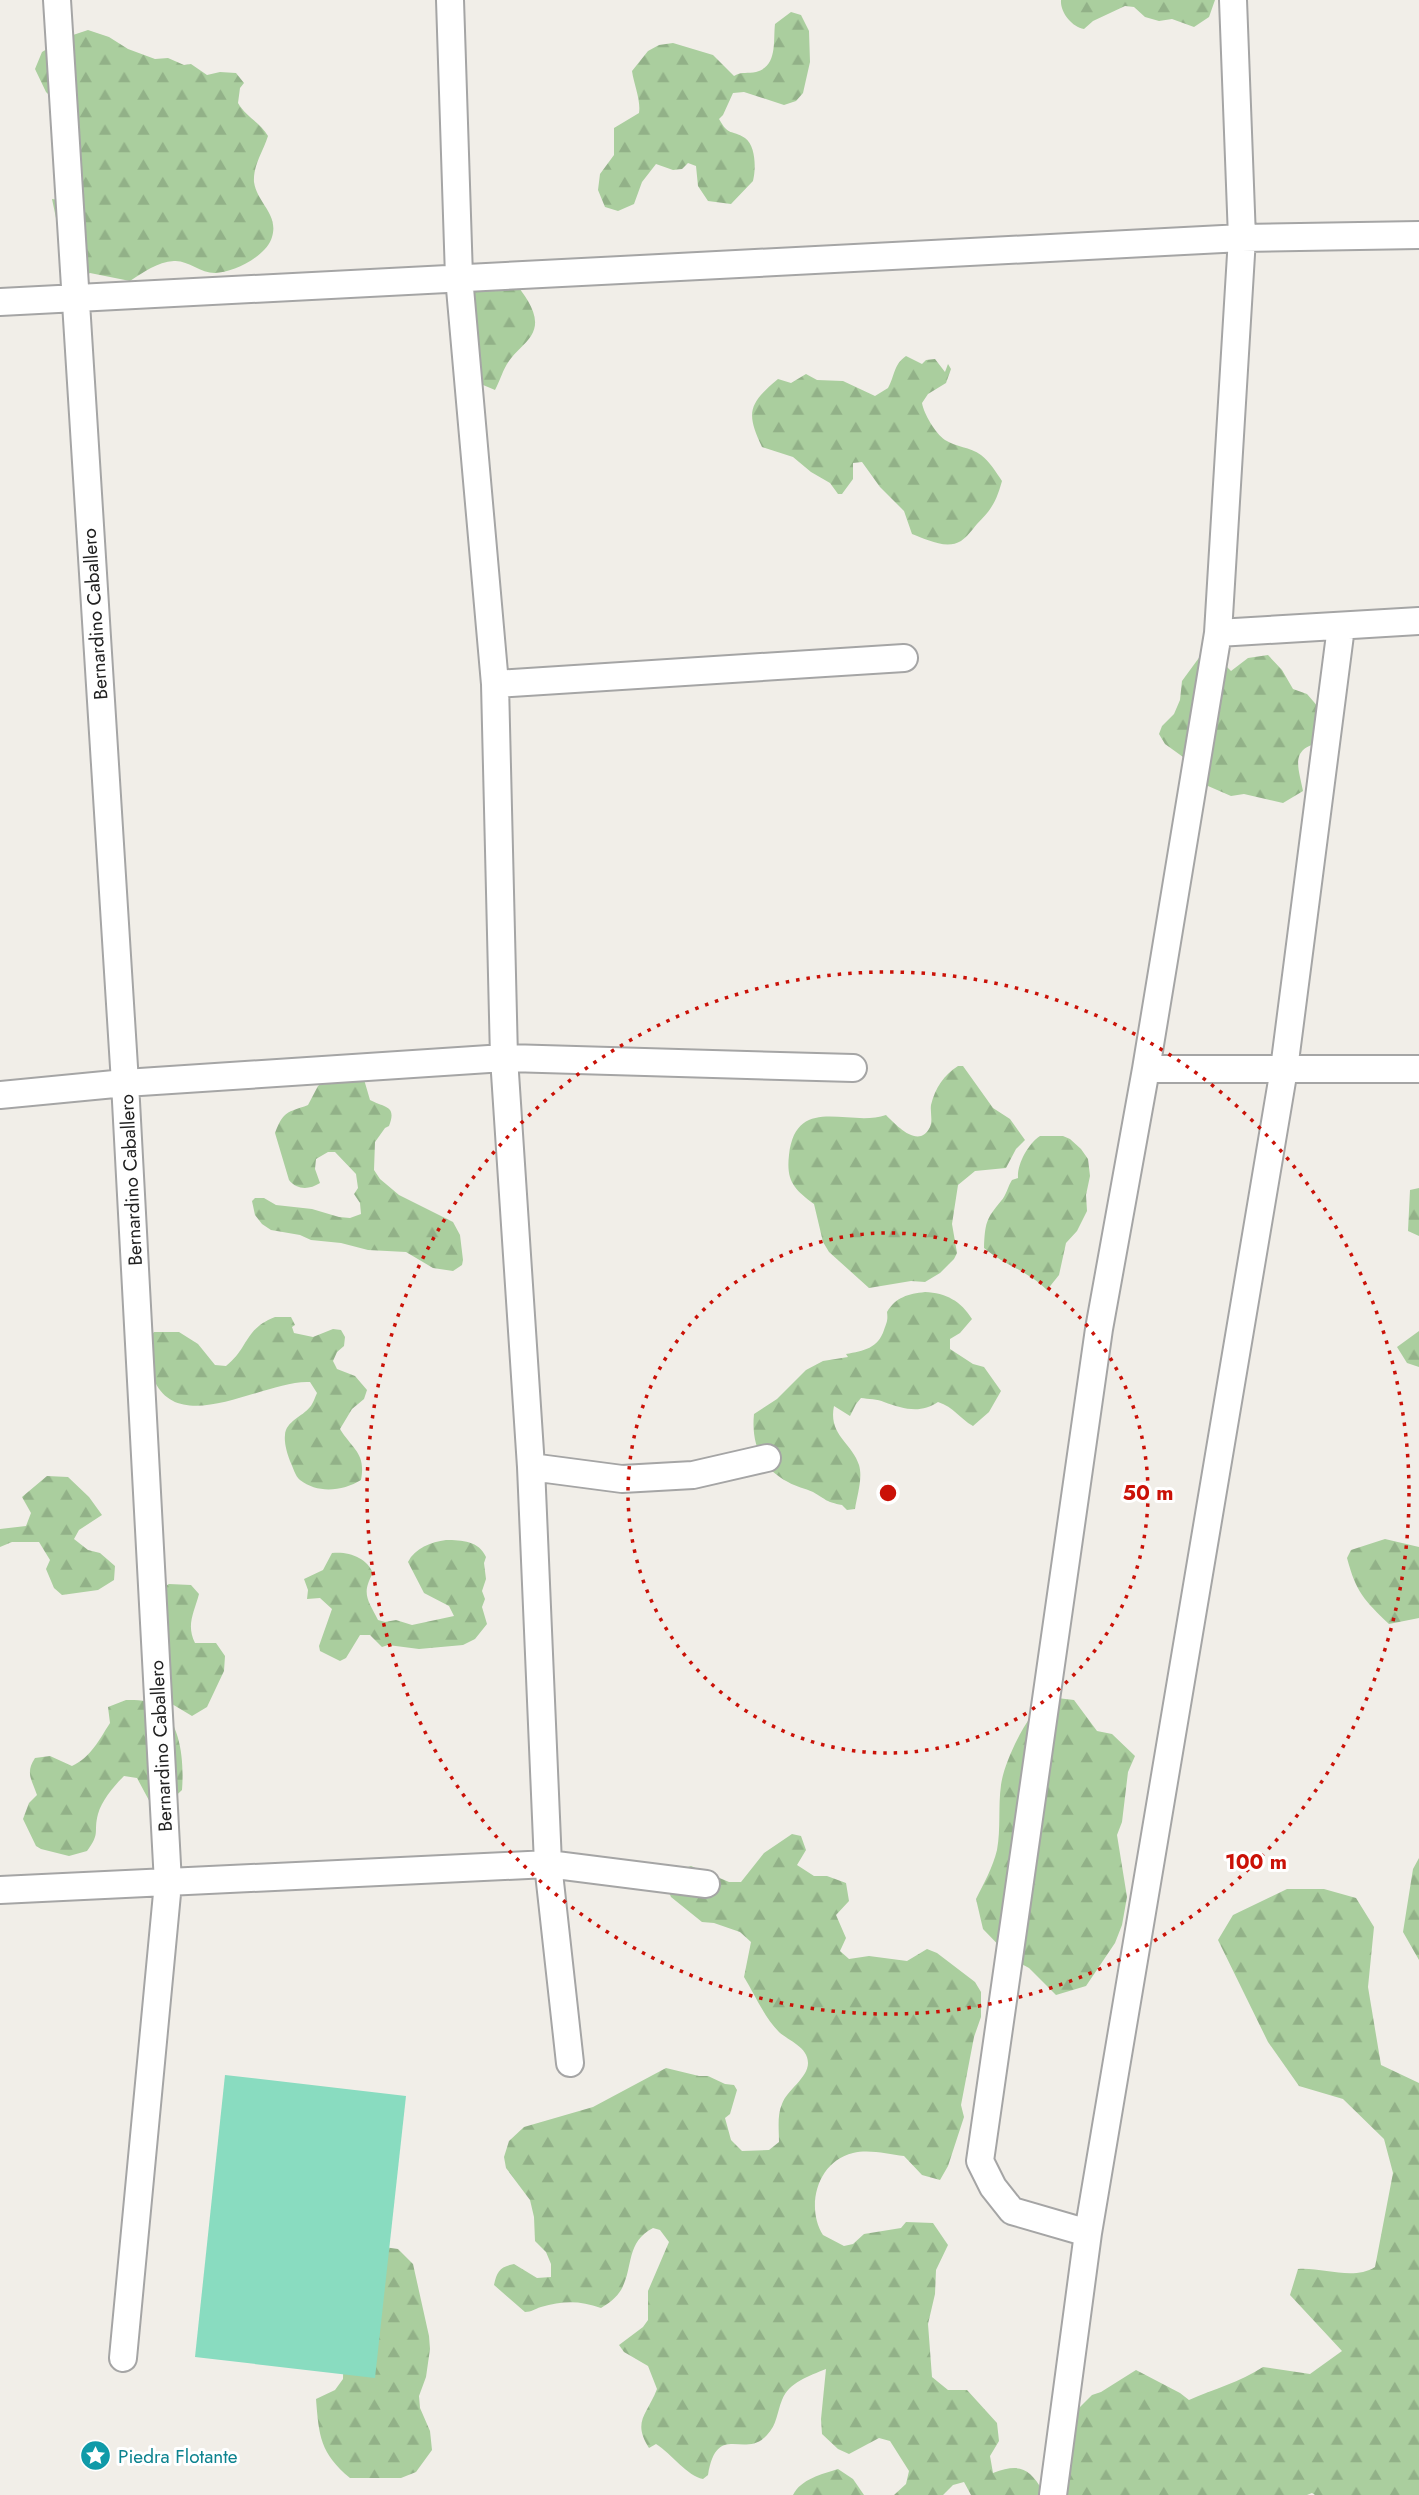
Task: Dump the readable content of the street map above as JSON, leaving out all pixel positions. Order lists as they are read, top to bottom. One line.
{"streets":{"street":["Bernardino Caballero"]},"places":{"place":["Piedra Flotante"]},"rings":["50 m","100 m"]}
